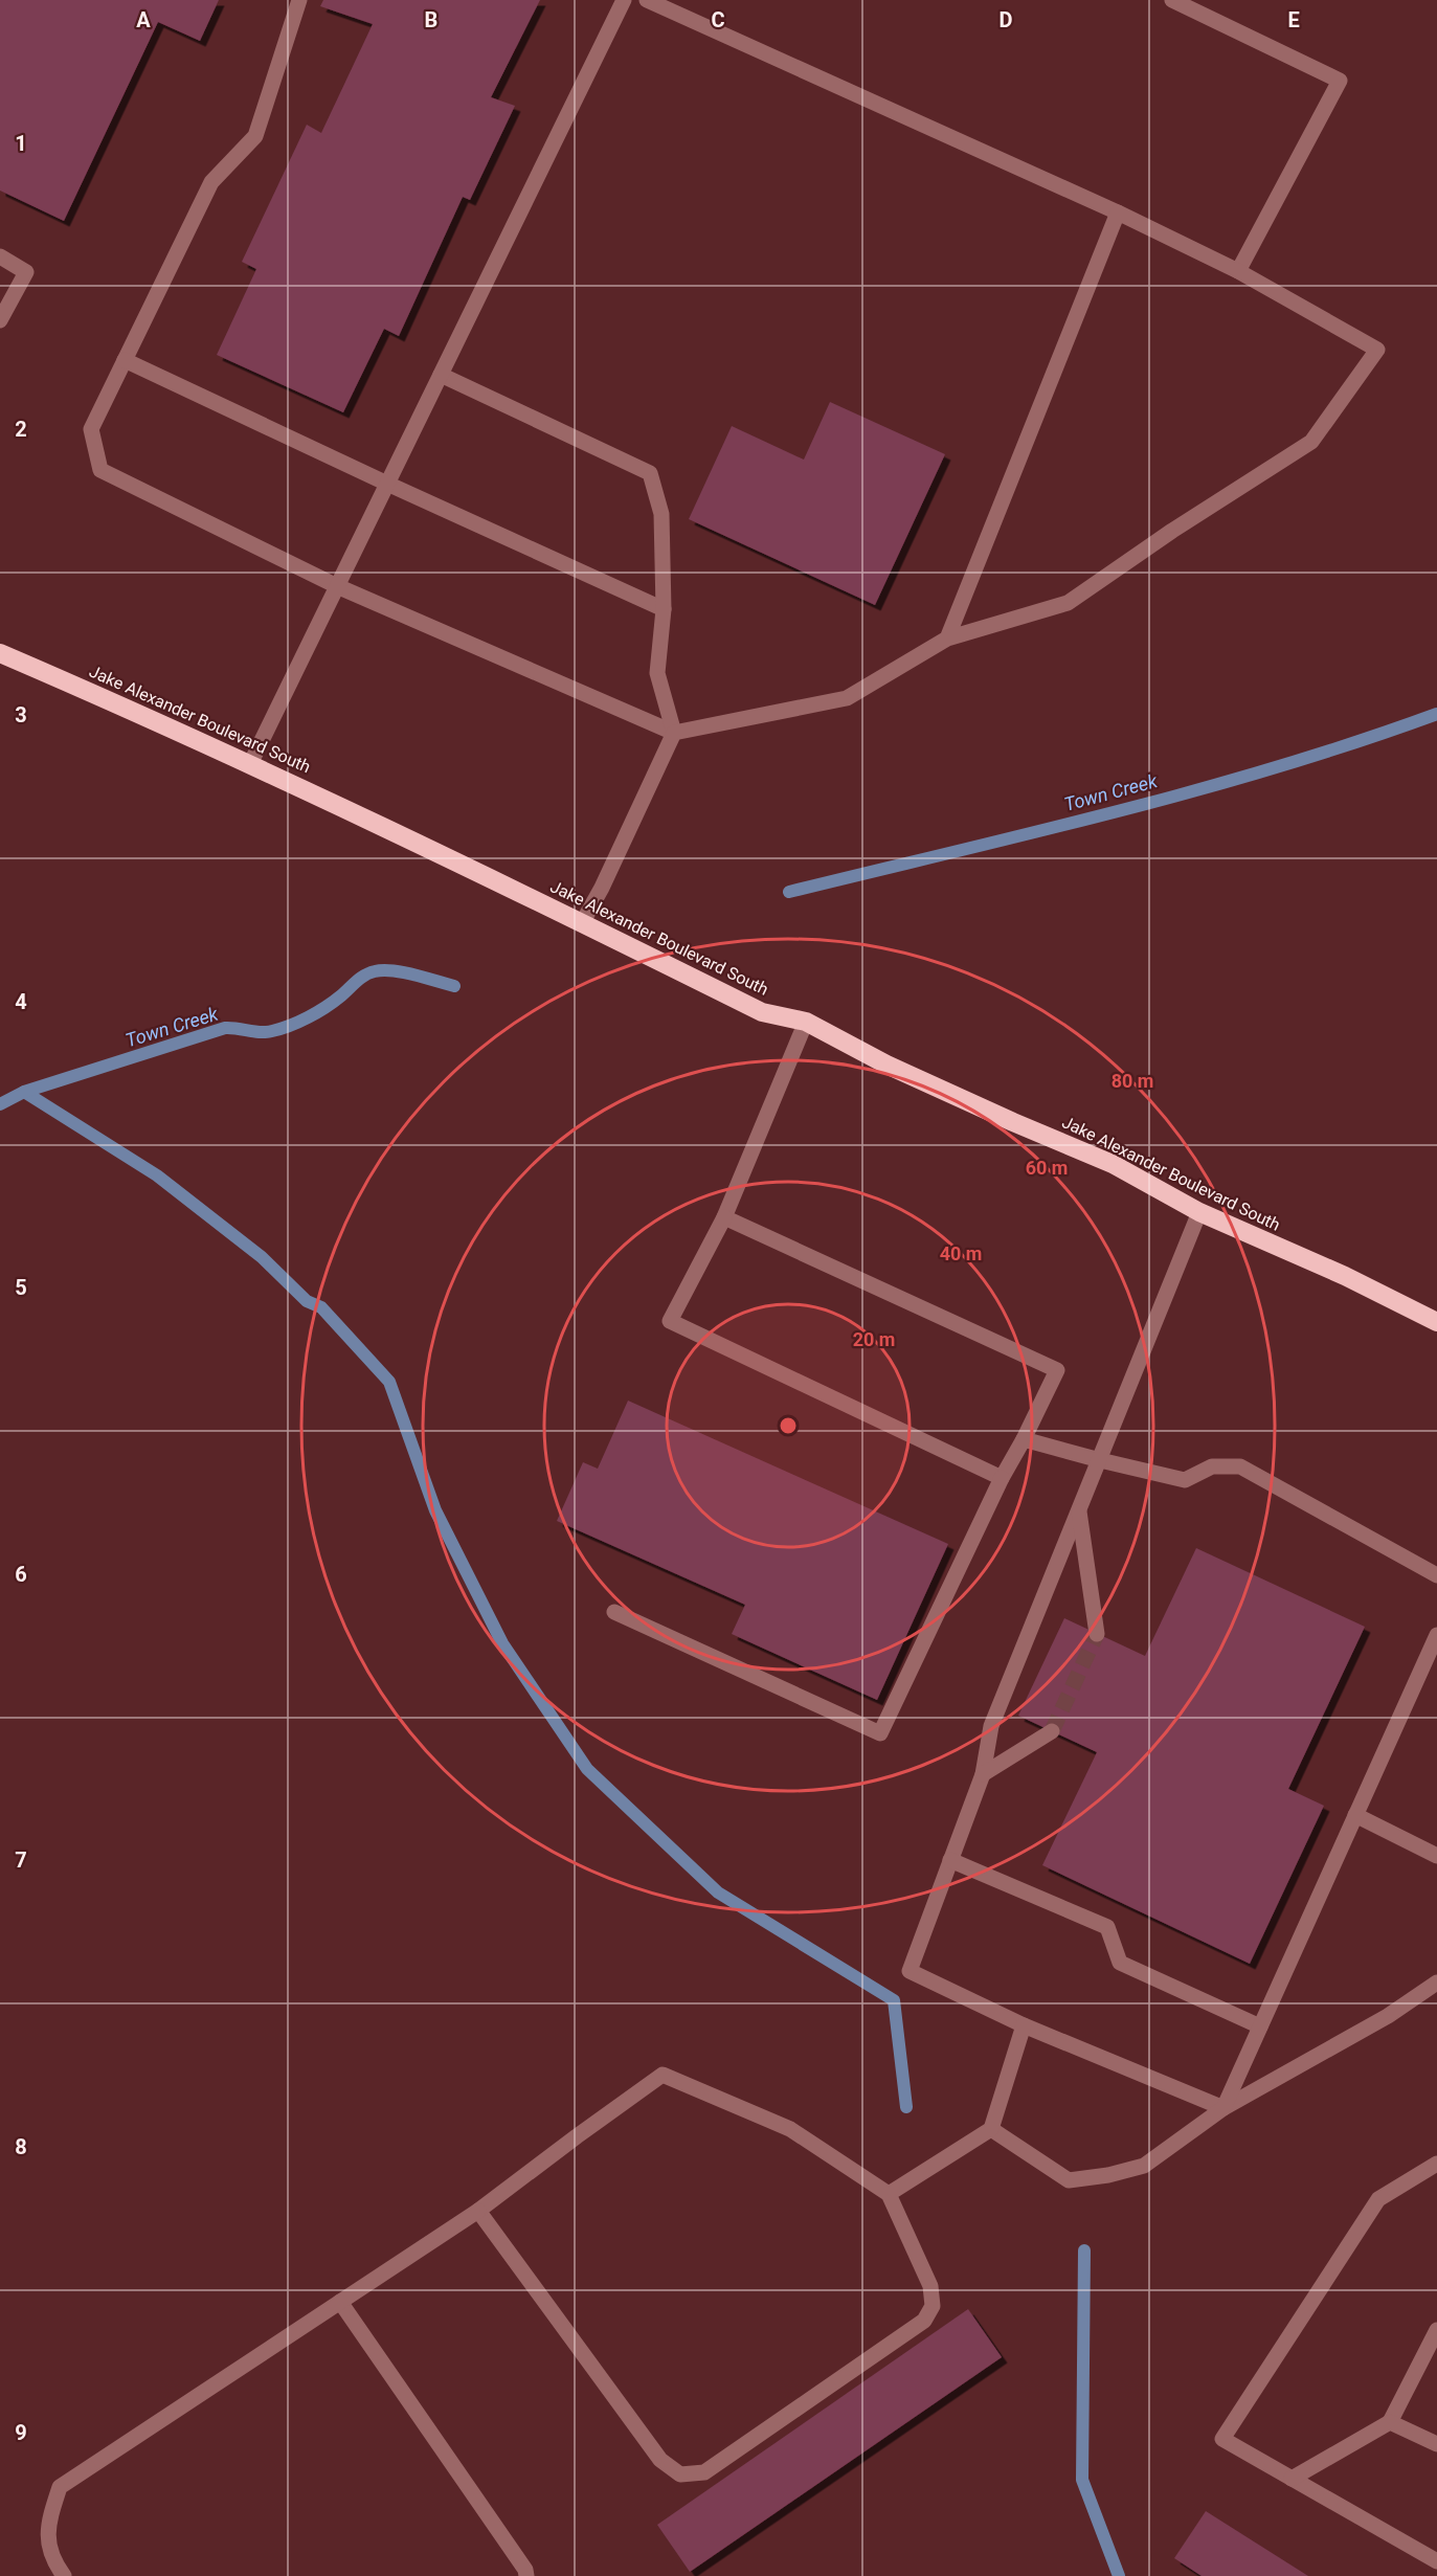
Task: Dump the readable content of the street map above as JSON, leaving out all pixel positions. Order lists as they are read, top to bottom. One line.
{"streets":{"highway":["Jake Alexander Boulevard South"]},"water":["Town Creek"],"grid":{"columns":["A","B","C","D","E"],"rows":["1","2","3","4","5","6","7","8","9"]},"rings":["80 m","60 m","40 m","20 m"]}
